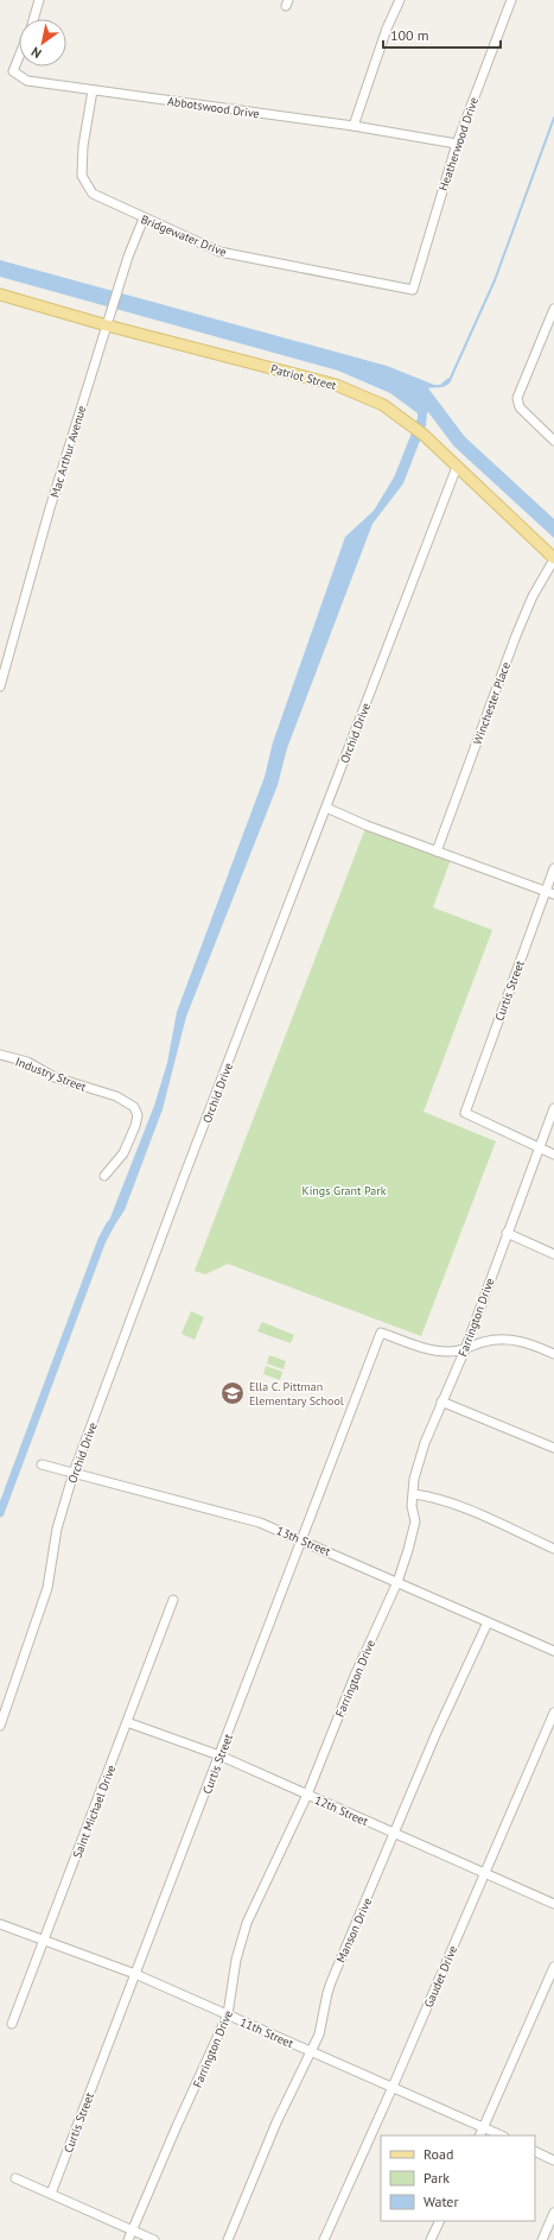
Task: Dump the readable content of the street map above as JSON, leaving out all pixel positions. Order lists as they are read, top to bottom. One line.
{"streets":{"main road":["Patriot Street"],"street":["Abbotswood Drive","Heatherwood Drive","Bridgewater Drive","Mac Arthur Avenue","Winchester Place","Orchid Drive","Curtis Street","Industry Street","Farrington Drive","13th Street","12th Street","Saint Michael Drive","Manson Drive","Gaudet Drive","11th Street"]},"crossings":[["Abbotswood Drive","Heatherwood Drive"],["Abbotswood Drive","Bridgewater Drive"],["Heatherwood Drive","Bridgewater Drive"],["Bridgewater Drive","Mac Arthur Avenue"],["Patriot Street","Mac Arthur Avenue"],["Patriot Street","Winchester Place"],["Patriot Street","Orchid Drive"],["Orchid Drive","13th Street"],["Curtis Street","Farrington Drive"],["Curtis Street","13th Street"],["Curtis Street","12th Street"],["Curtis Street","11th Street"],["Farrington Drive","13th Street"],["Farrington Drive","12th Street"],["Farrington Drive","11th Street"],["13th Street","Manson Drive"],["12th Street","Saint Michael Drive"],["12th Street","Manson Drive"],["12th Street","Gaudet Drive"],["Saint Michael Drive","11th Street"],["Manson Drive","11th Street"],["Gaudet Drive","11th Street"]],"parks":["Kings Grant Park"],"places":{"school or university":["Ella C. Pittman Elementary School"]},"legend":["Road","Park","Water"],"scale_bar":"100 m","north":"bottom left"}
